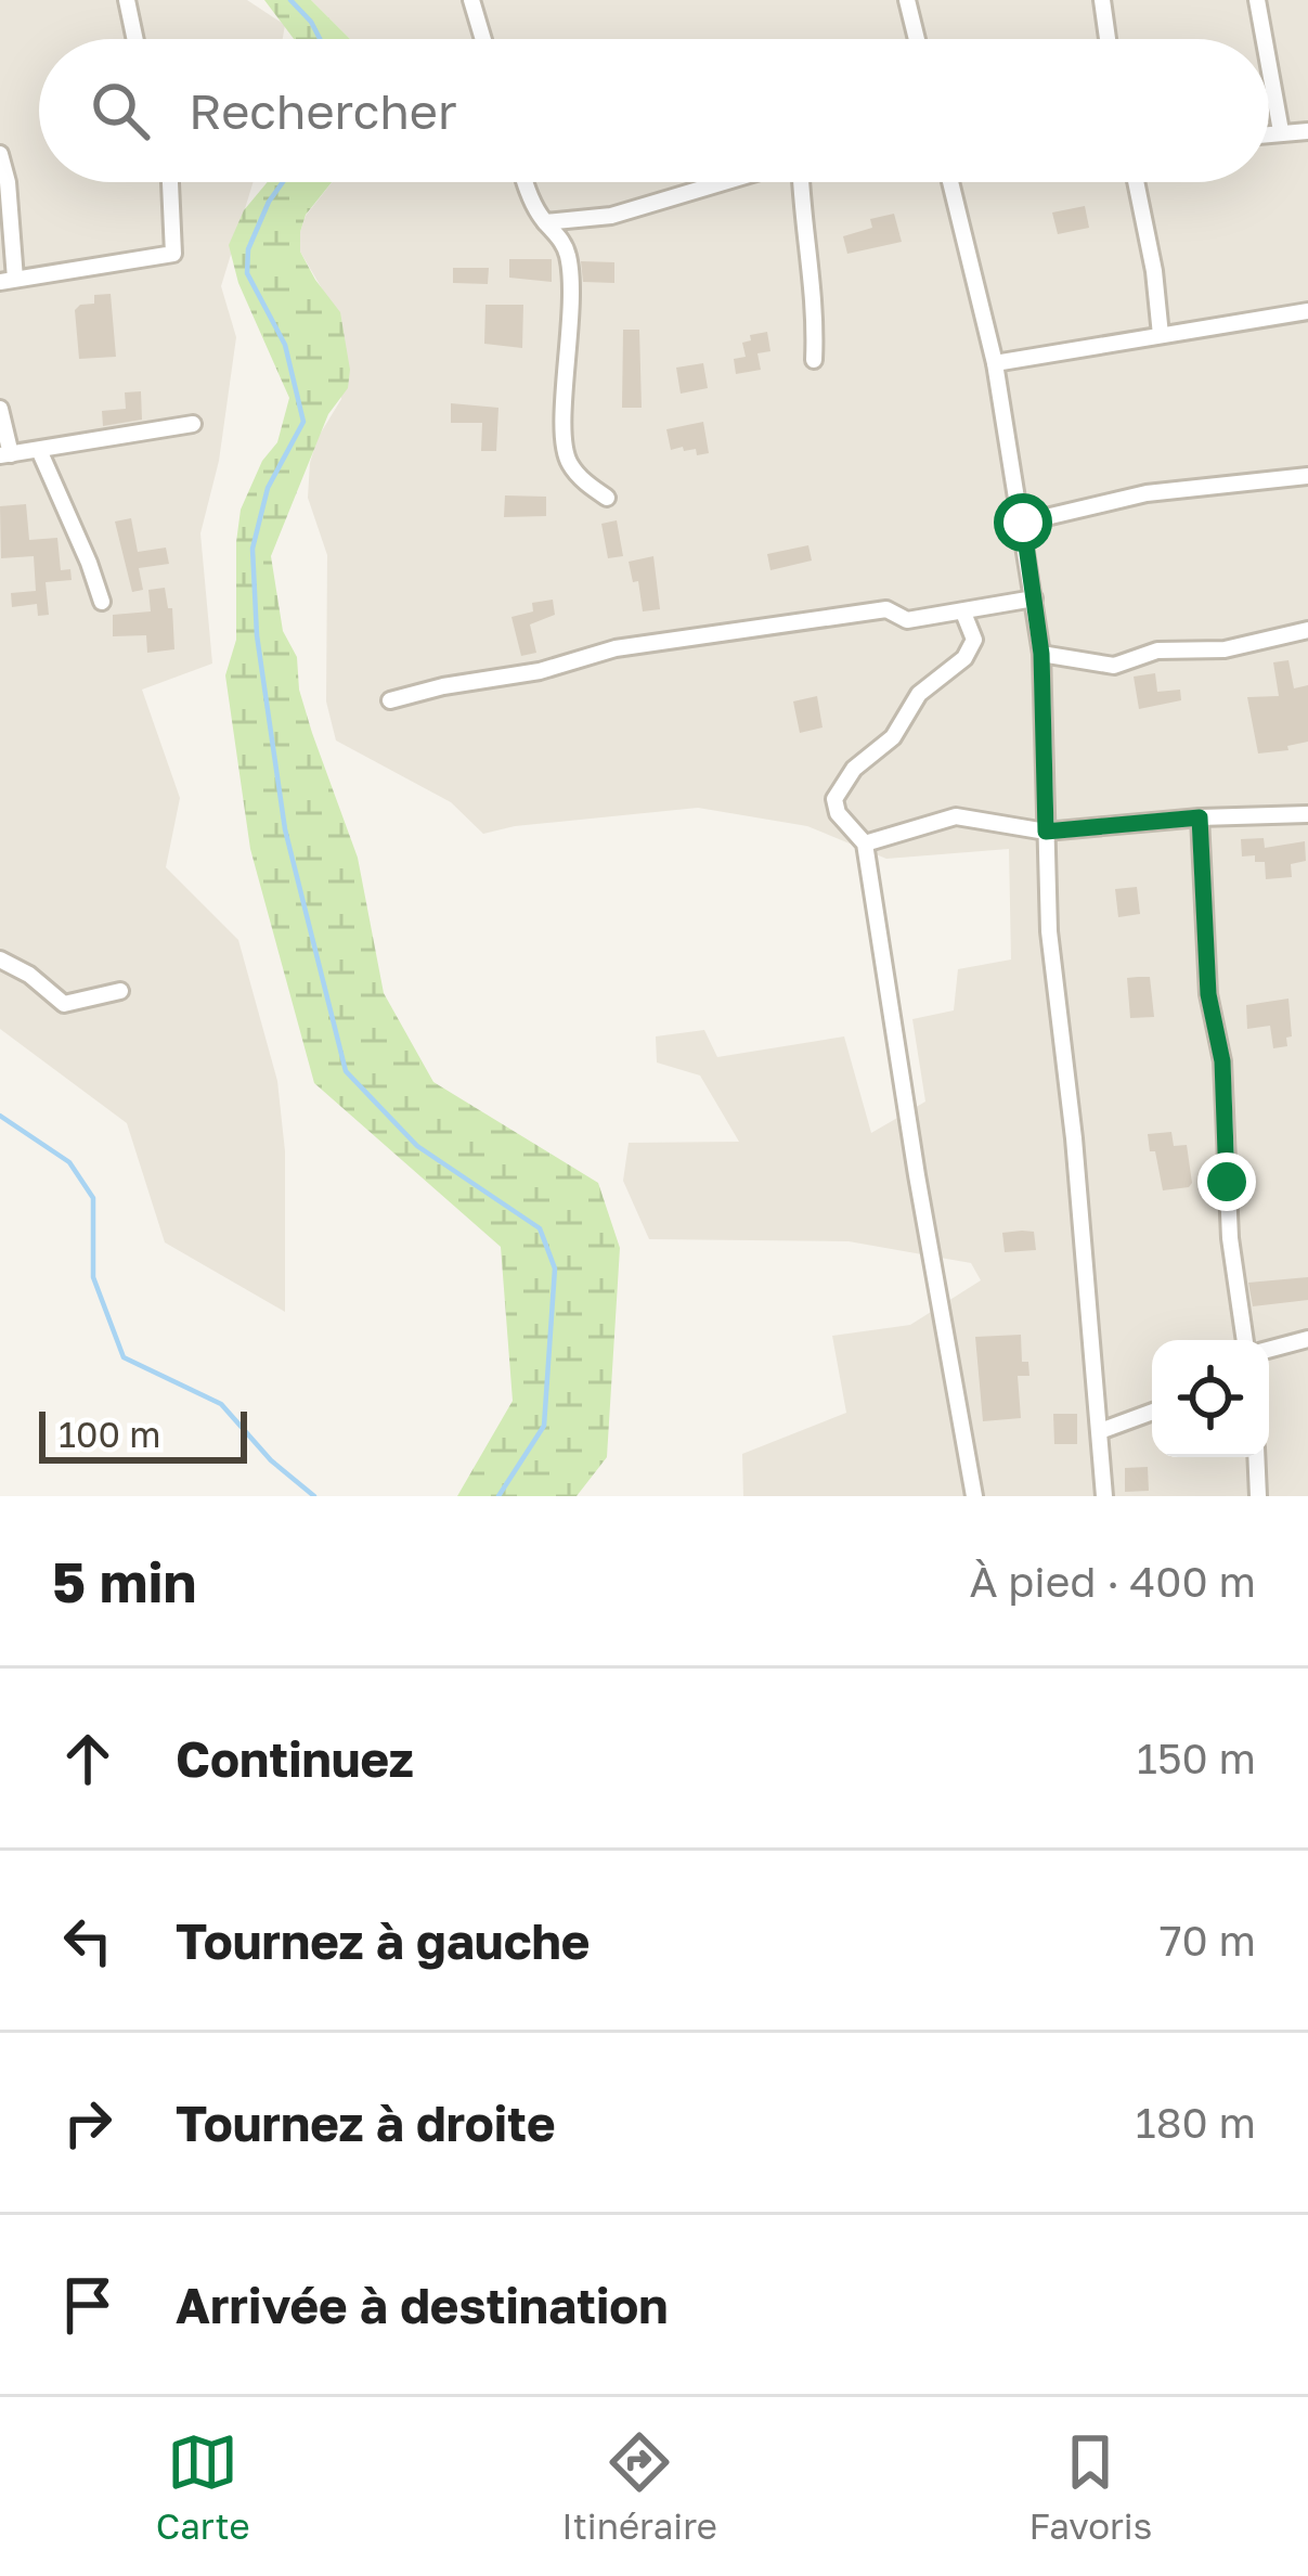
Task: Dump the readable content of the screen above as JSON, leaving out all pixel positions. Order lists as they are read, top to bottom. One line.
{"scale_bar":"100 m","page":{"search":"Rechercher","scale":"100 m","heading":["5 min","À pied · 400 m"],"list":[["Continuez","150 m"],["Tournez à gauche","70 m"],["Tournez à droite","180 m"],"Arrivée à destination"],"nav":["Carte","Itinéraire","Favoris"]}}
